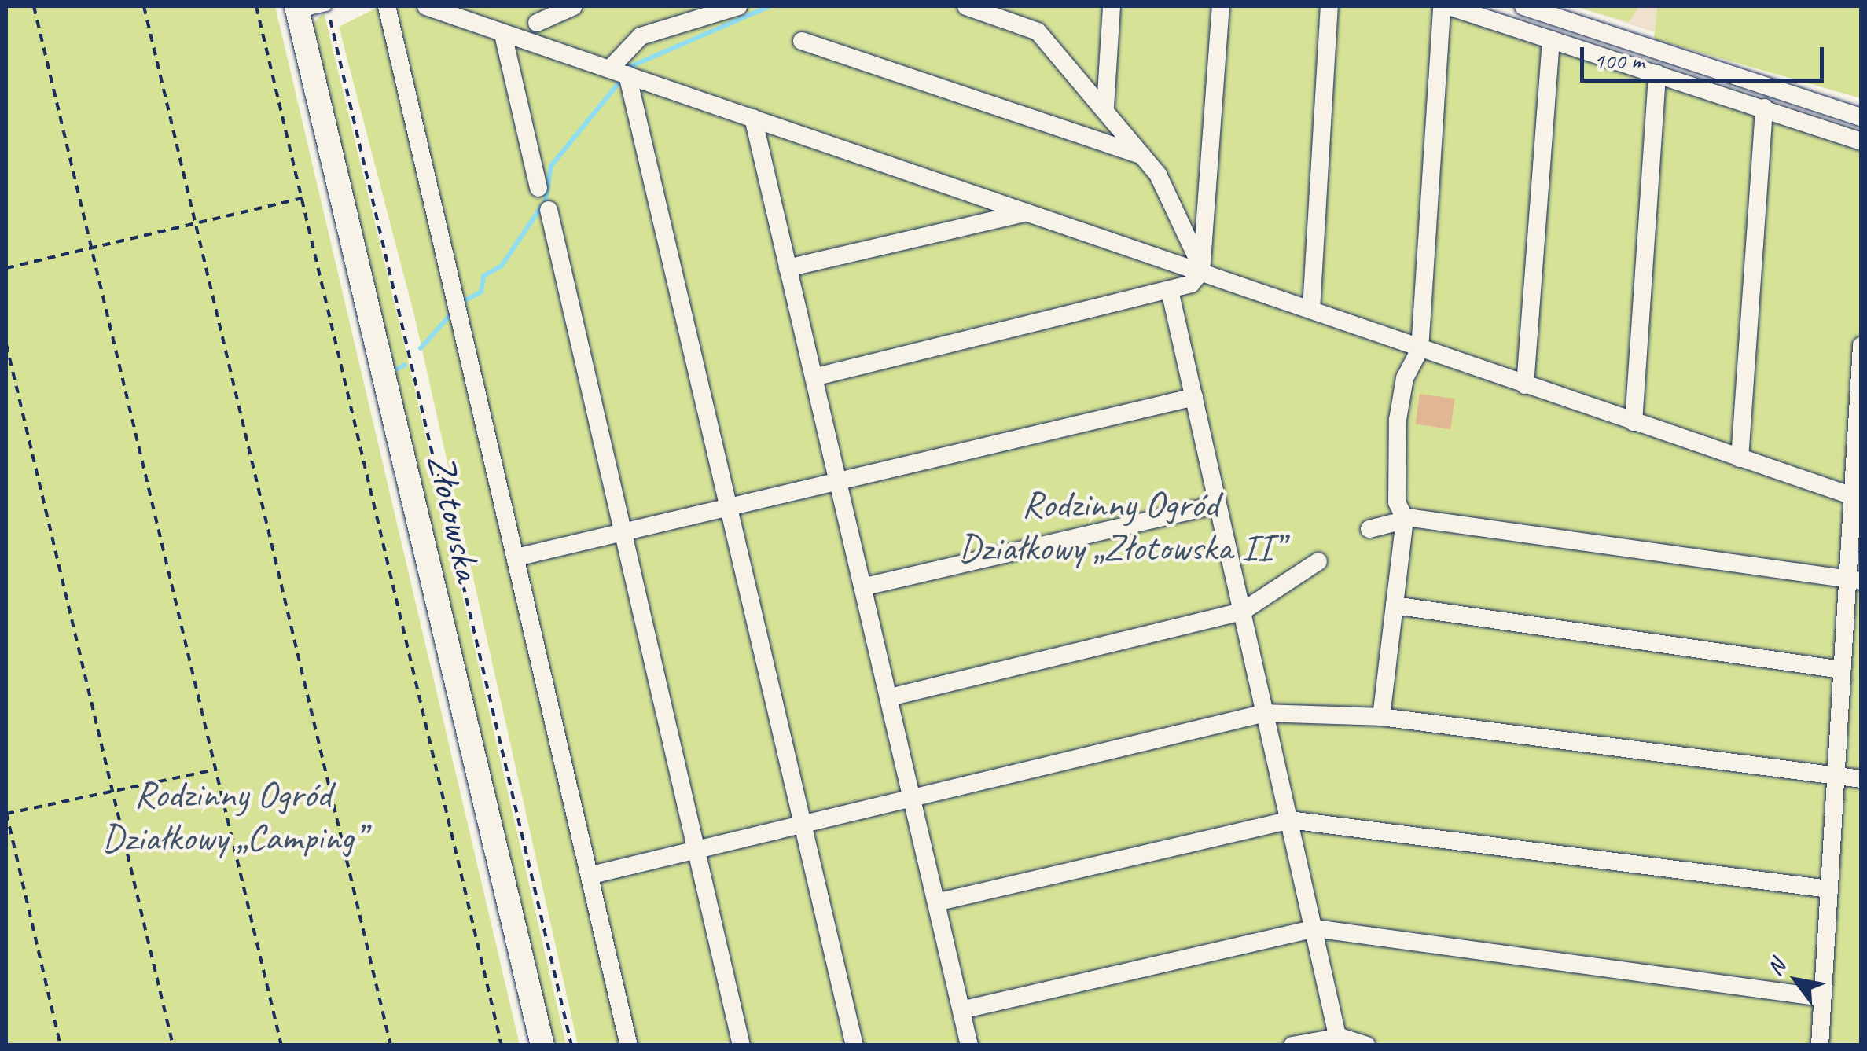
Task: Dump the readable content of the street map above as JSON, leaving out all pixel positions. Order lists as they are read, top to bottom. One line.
{"streets":{"street":["Złotowska"]},"parks":["Rodzinny Ogród Działkowy „Złotowska II”","Rodzinny Ogród Działkowy „Camping”"],"scale_bar":"100 m","north":"top left"}
